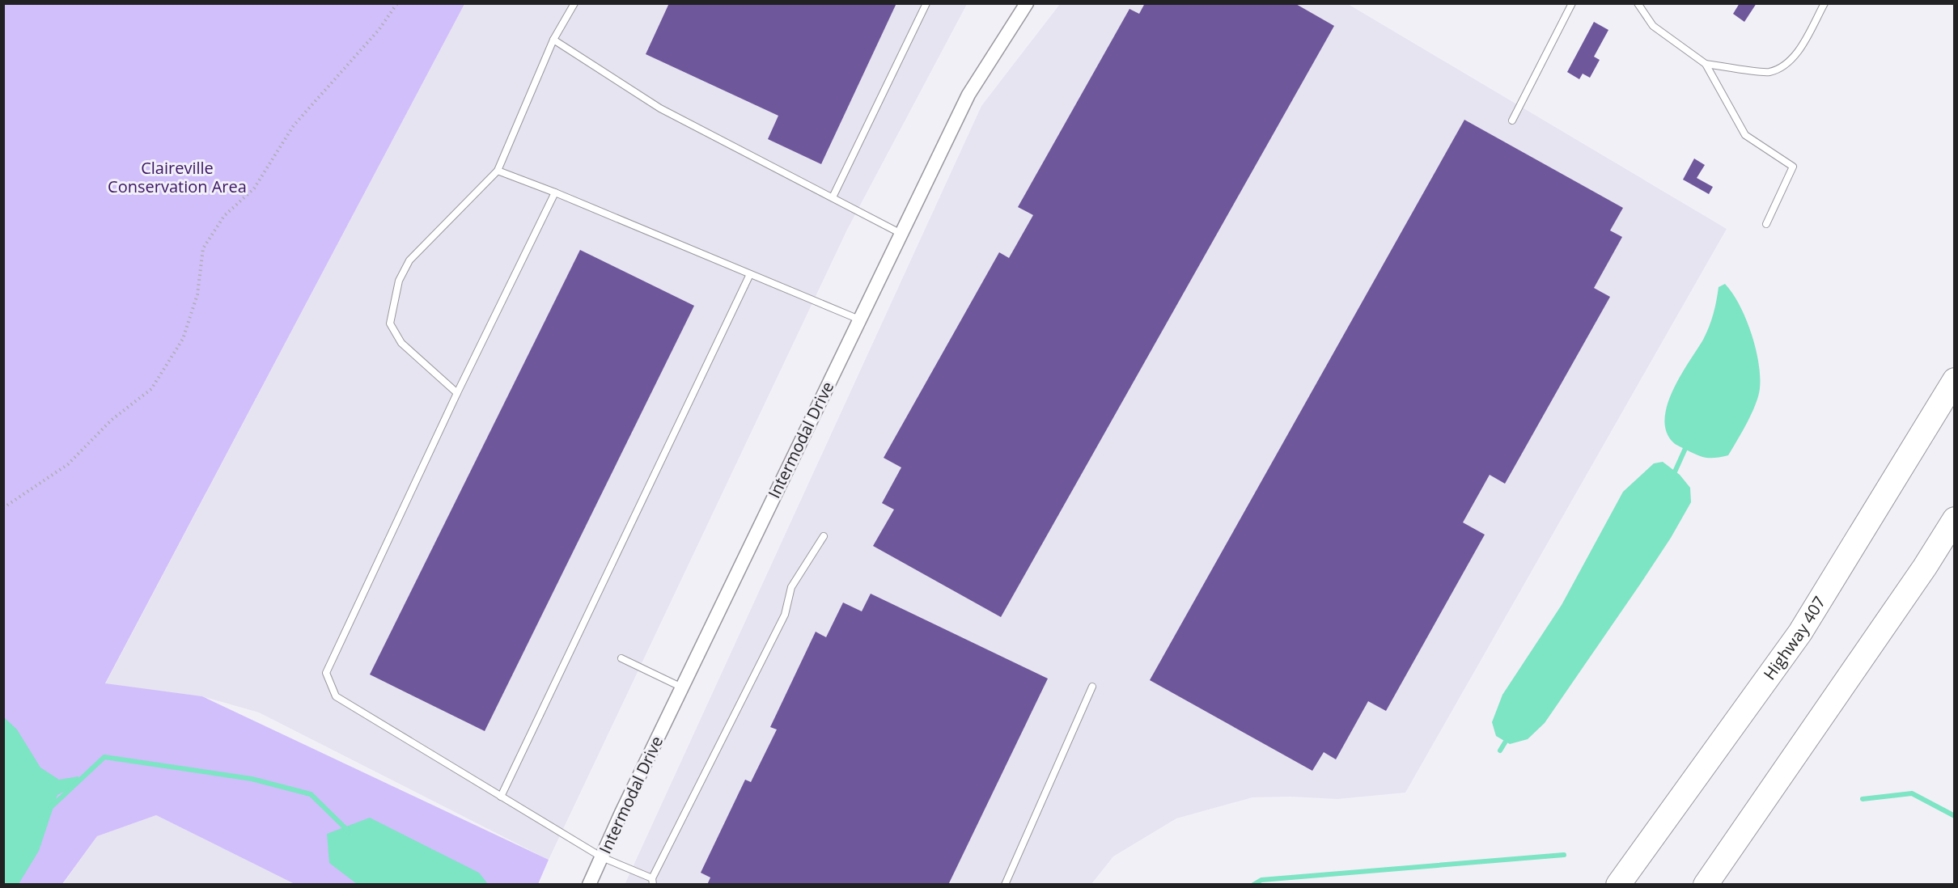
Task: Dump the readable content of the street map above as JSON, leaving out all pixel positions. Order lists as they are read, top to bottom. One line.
{"streets":{"highway":["Highway 407"],"street":["Intermodal Drive"]},"parks":["Claireville Conservation Area"]}
